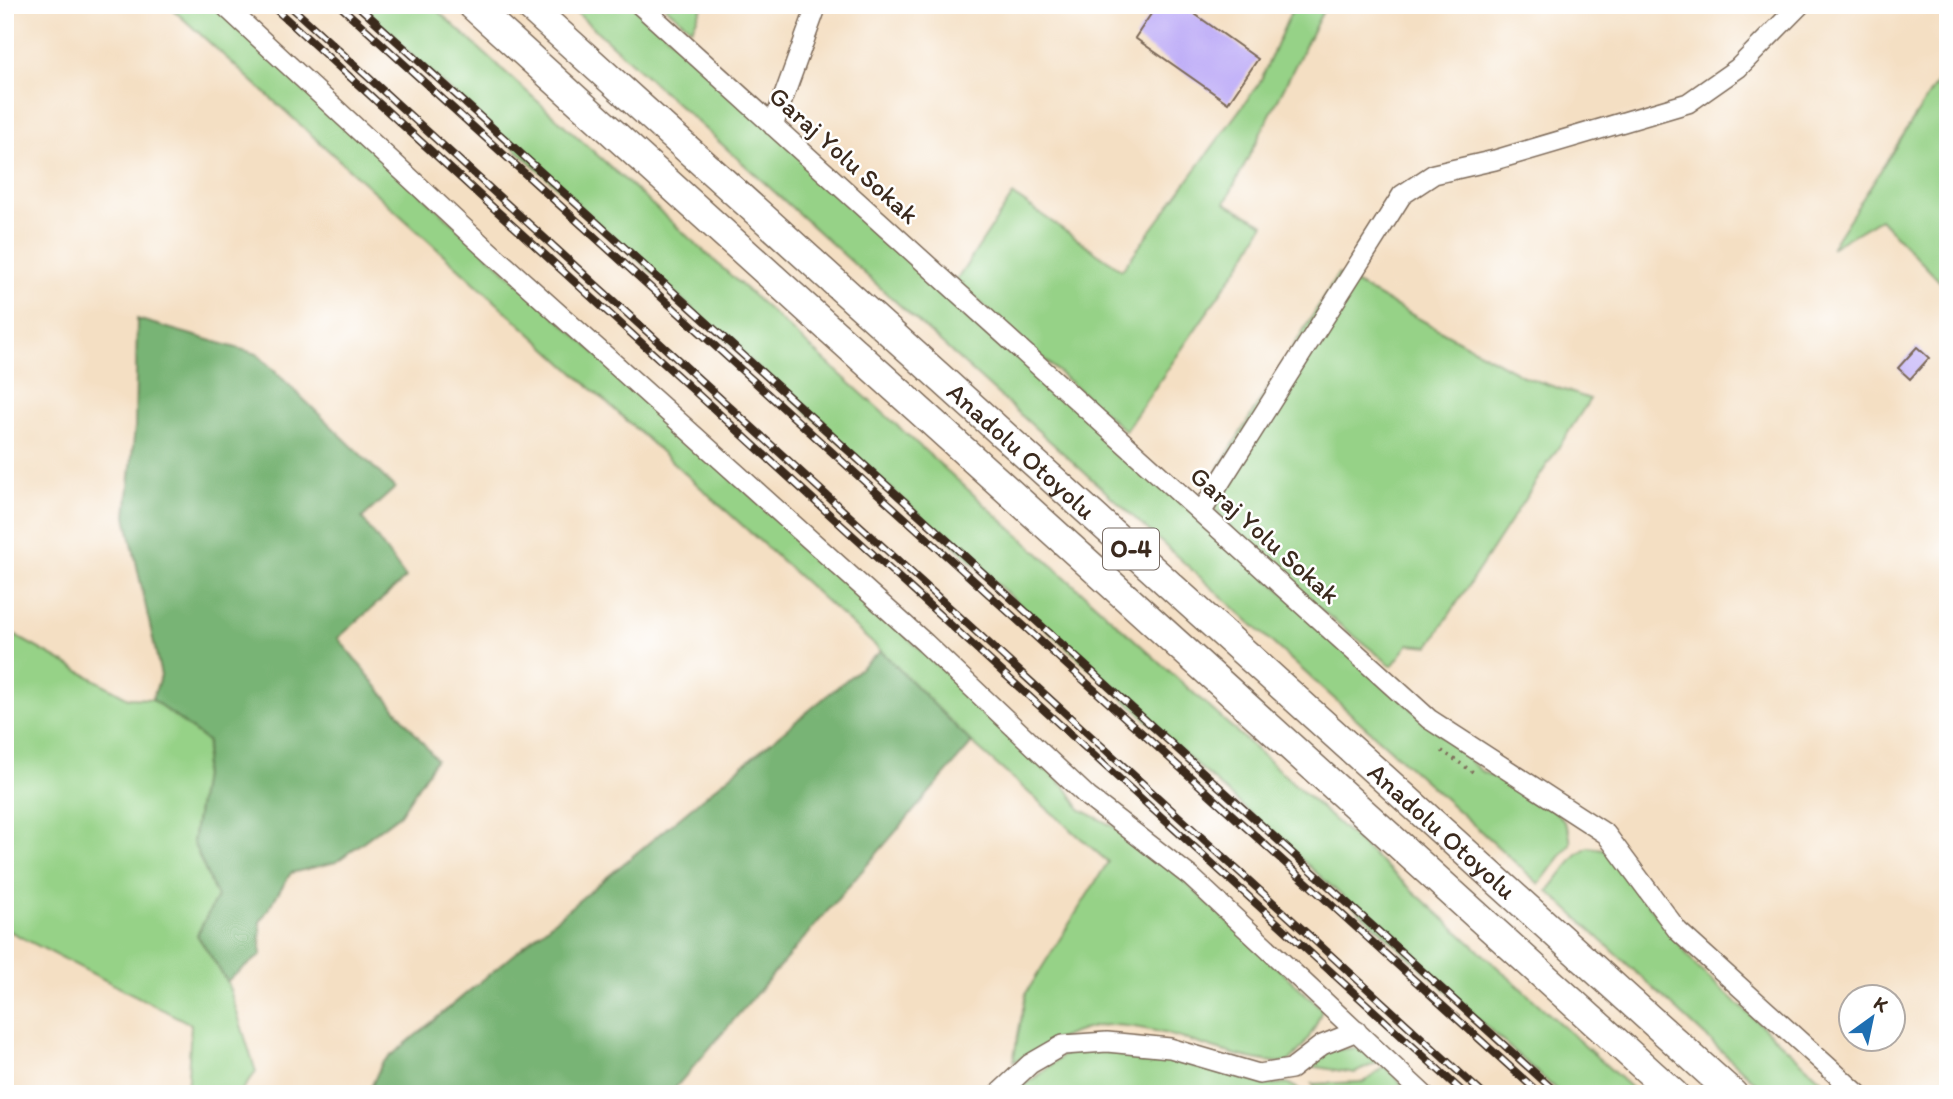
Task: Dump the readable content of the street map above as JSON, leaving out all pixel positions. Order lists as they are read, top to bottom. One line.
{"streets":{"highway":["Anadolu Otoyolu","O-4"],"street":["Garaj Yolu Sokak"]},"north":"top right"}
